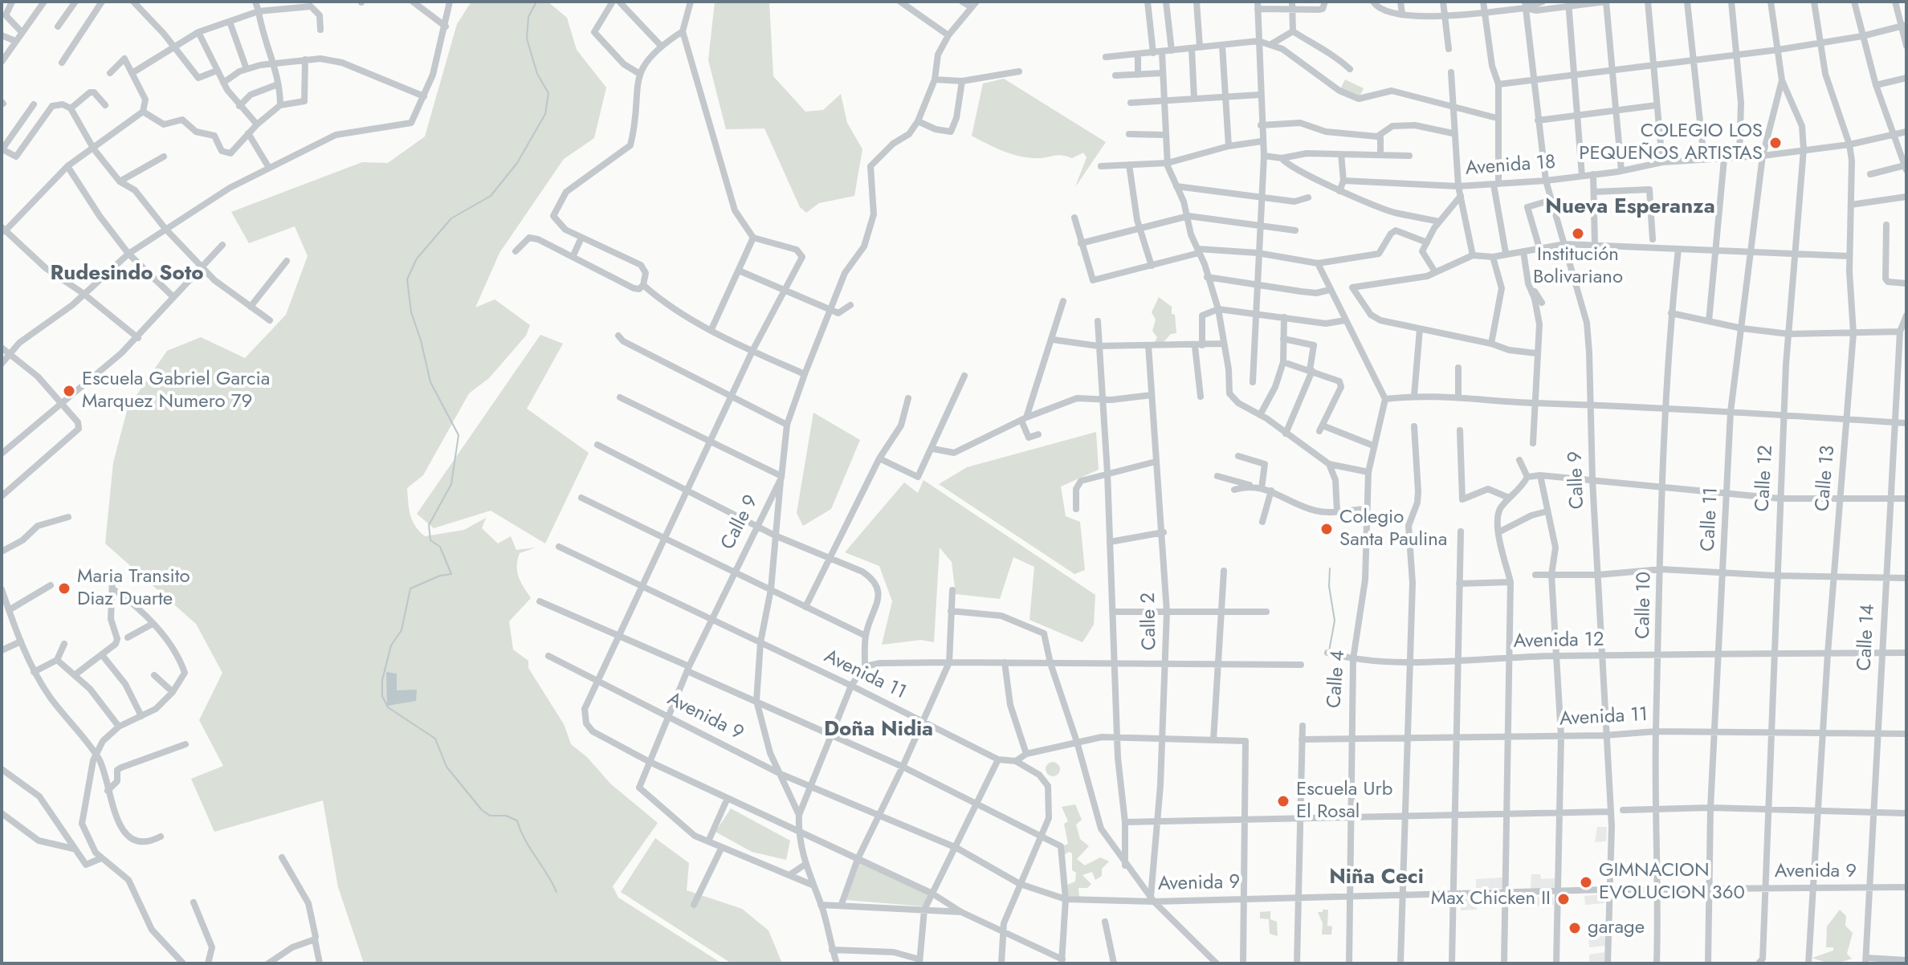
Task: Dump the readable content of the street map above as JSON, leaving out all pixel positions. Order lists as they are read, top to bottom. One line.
{"streets":{"street":["Avenida 18","Calle 12","Calle 13","Calle 9","Calle 11","Calle 10","Calle 2","Calle 14","Avenida 12","Avenida 11","Calle 4","Avenida 9"]},"crossings":[["Avenida 18","Calle 12"],["Avenida 18","Calle 13"],["Avenida 18","Calle 9"],["Avenida 18","Calle 11"],["Calle 12","Calle 11"],["Calle 12","Avenida 12"],["Calle 12","Avenida 11"],["Calle 12","Avenida 9"],["Calle 13","Avenida 12"],["Calle 13","Avenida 11"],["Calle 13","Avenida 9"],["Calle 9","Avenida 12"],["Calle 9","Avenida 11"],["Calle 9","Avenida 9"],["Calle 11","Avenida 12"],["Calle 11","Avenida 11"],["Calle 11","Avenida 9"],["Calle 10","Avenida 12"],["Calle 10","Avenida 11"],["Calle 10","Avenida 9"],["Calle 2","Avenida 9"],["Calle 14","Avenida 12"],["Calle 14","Avenida 11"],["Calle 14","Avenida 9"],["Avenida 12","Calle 4"],["Avenida 11","Calle 4"],["Calle 4","Avenida 9"]],"districts":["Nueva Esperanza","Rudesindo Soto","Doña Nidia","Niña Ceci"],"places":["COLEGIO LOS PEQUEÑOS ARTISTAS","Institución Bolivariano","Escuela Gabriel Garcia Marquez Numero 79","Colegio Santa Paulina","Maria Transito Diaz Duarte","Escuela Urb El Rosal","GIMNACION EVOLUCION 360","Max Chicken II","garage"]}
